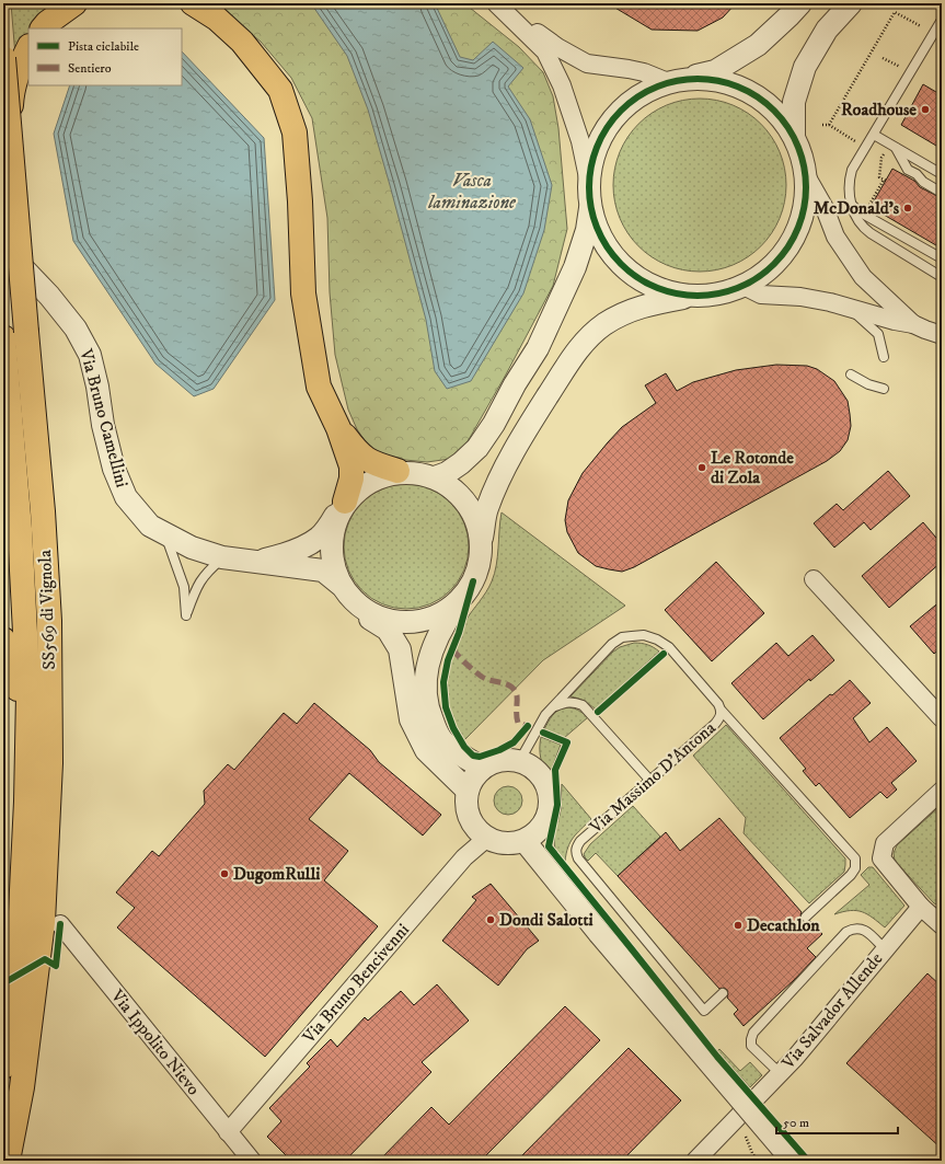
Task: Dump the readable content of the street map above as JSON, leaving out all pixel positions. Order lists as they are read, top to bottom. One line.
{"streets":{"highway":["SS569 di Vignola"],"street":["Via Bruno Camellini","Via Bruno Bencivenni","Via Salvador Allende","Via Ippolito Nievo"],"lane":["Via Massimo D'Antona"]},"crossings":[["Via Massimo D'Antona","Via Bruno Bencivenni"],["Via Bruno Bencivenni","Via Ippolito Nievo"]],"water":["Vasca laminazione"],"places":["Roadhouse","McDonald's","Le Rotonde di Zola","DugomRulli","Dondi Salotti","Decathlon"],"legend":["Pista ciclabile","Sentiero"],"scale_bar":"50 m"}
